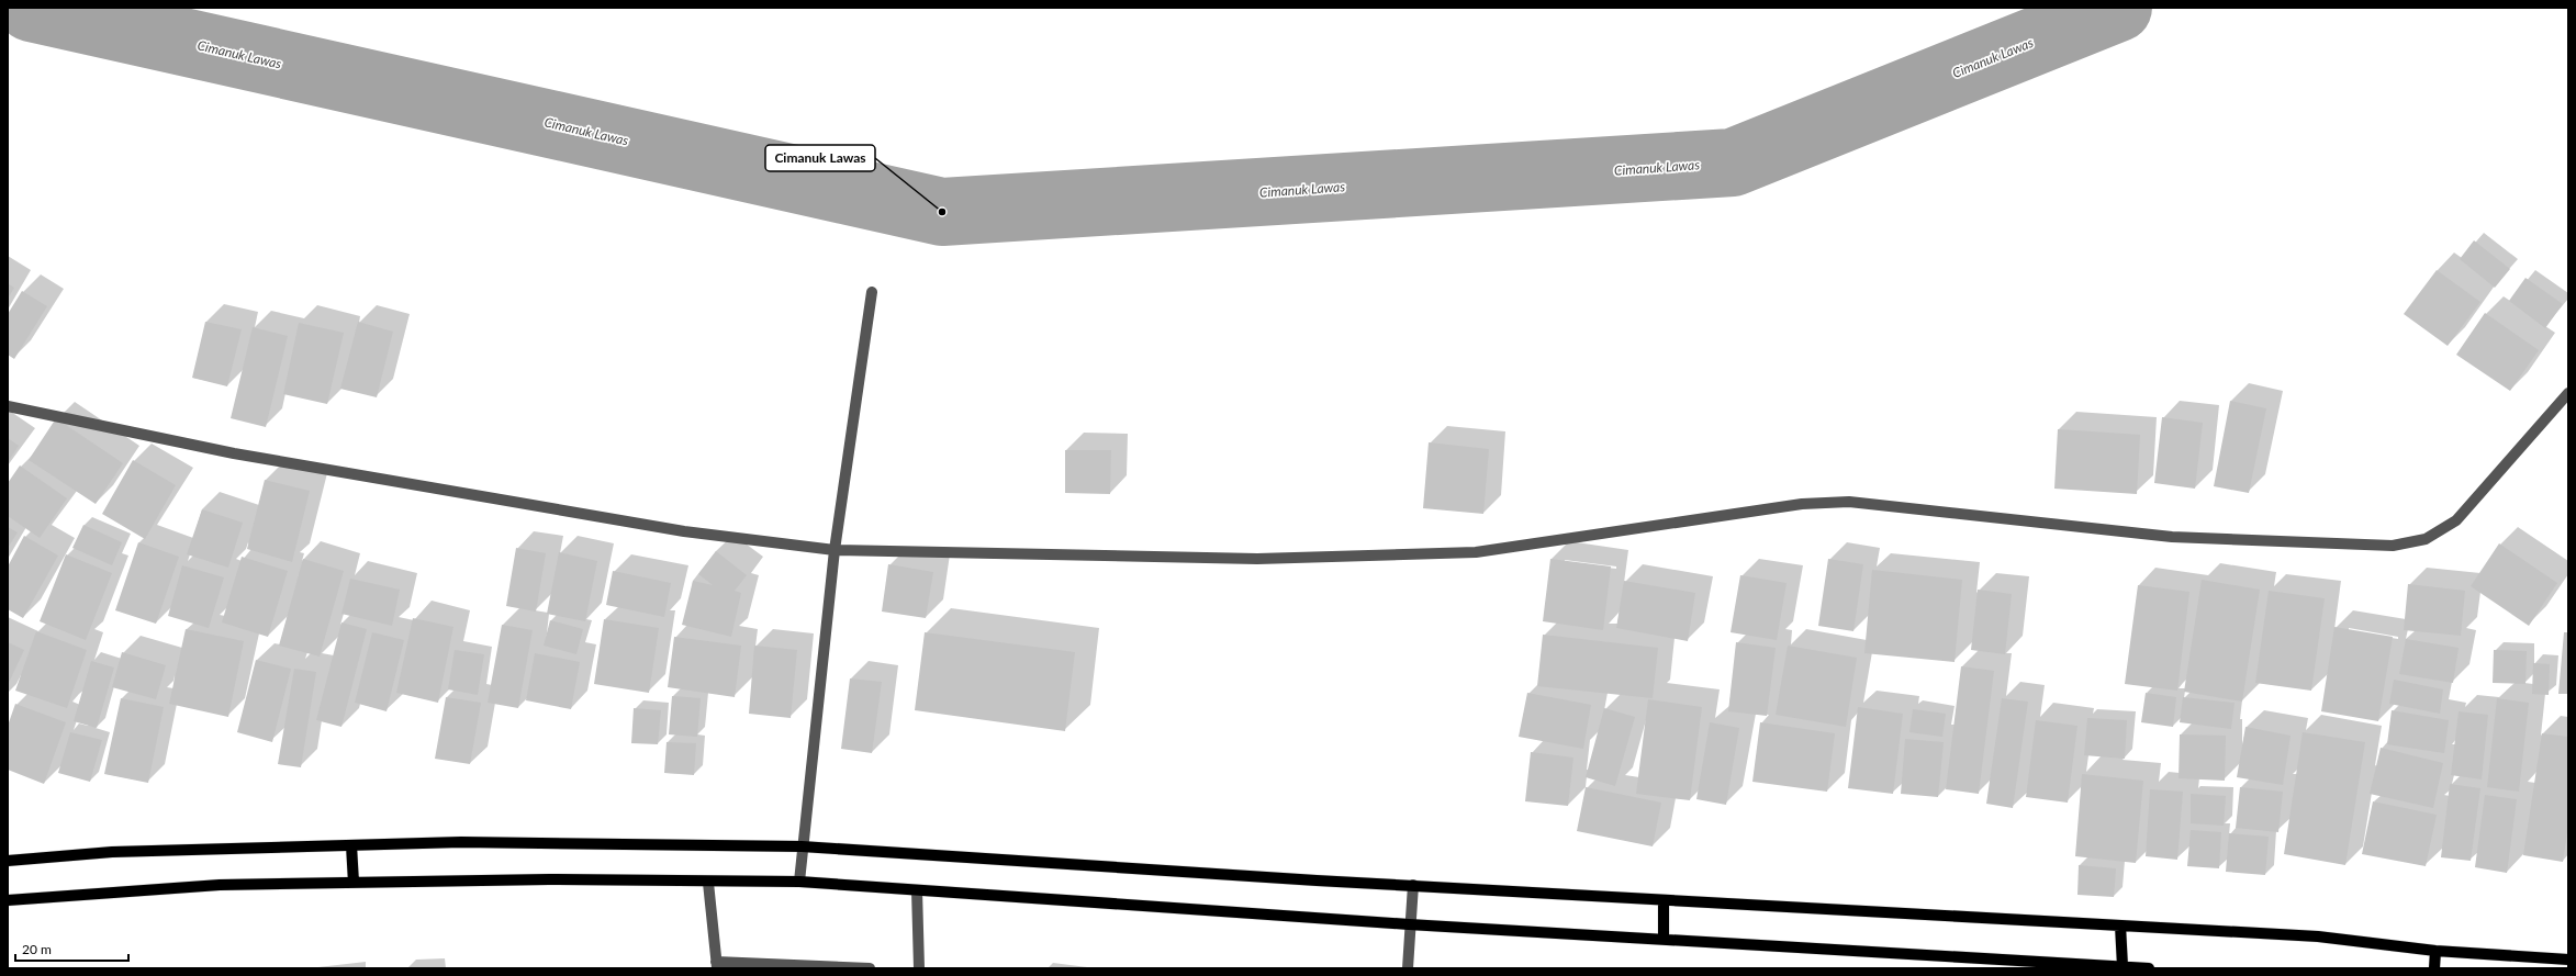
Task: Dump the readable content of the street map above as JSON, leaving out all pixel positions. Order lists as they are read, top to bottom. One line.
{"water":["Cimanuk Lawas"],"places":["Cimanuk Lawas"],"scale_bar":"20 m"}
